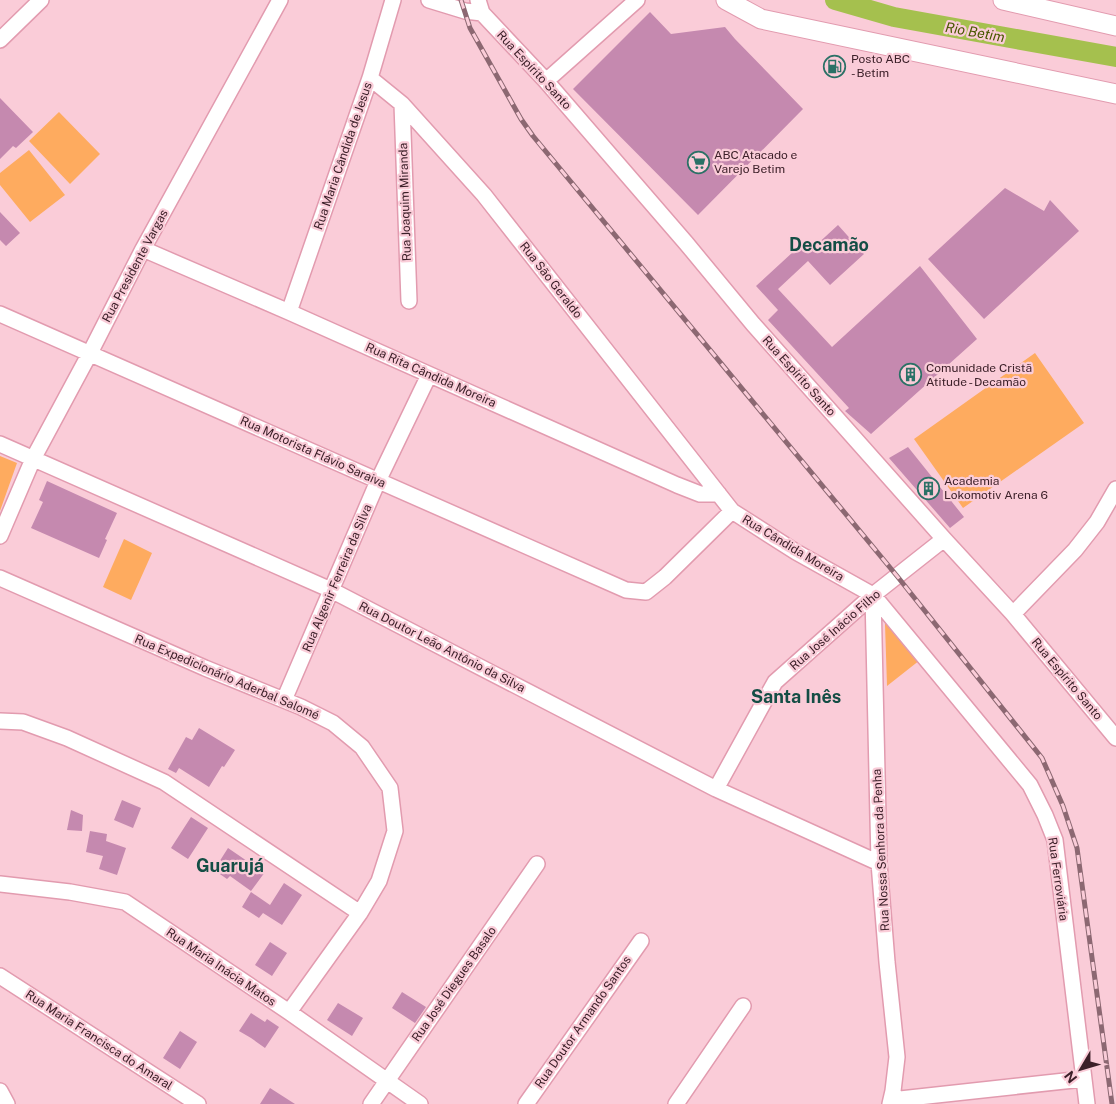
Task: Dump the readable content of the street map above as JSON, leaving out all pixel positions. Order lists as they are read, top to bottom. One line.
{"streets":{"street":["Rua Espírito Santo","Rua Maria Cândida de Jesus","Rua Joaquim Miranda","Rua Presidente Vargas","Rua São Geraldo","Rua Rita Cândida Moreira","Rua Motorista Flávio Saraiva","Rua Cândida Moreira","Rua Algenir Ferreira da Silva","Rua José Inácio Filho","Rua Doutor Leão Antônio da Silva","Rua Expedicionário Aderbal Salomé","Rua Nossa Senhora da Penha","Rua Ferroviária","Rua Maria Inácia Matos","Rua José Diegues Basalo","Rua Doutor Armando Santos","Rua Maria Francisca do Amaral"]},"crossings":[["Rua Espírito Santo","Rua José Inácio Filho"],["Rua Maria Cândida de Jesus","Rua São Geraldo"],["Rua Maria Cândida de Jesus","Rua Rita Cândida Moreira"],["Rua Joaquim Miranda","Rua São Geraldo"],["Rua Presidente Vargas","Rua Rita Cândida Moreira"],["Rua Presidente Vargas","Rua Motorista Flávio Saraiva"],["Rua Presidente Vargas","Rua Doutor Leão Antônio da Silva"],["Rua São Geraldo","Rua Rita Cândida Moreira"],["Rua São Geraldo","Rua Cândida Moreira"],["Rua Rita Cândida Moreira","Rua Cândida Moreira"],["Rua Rita Cândida Moreira","Rua Algenir Ferreira da Silva"],["Rua Motorista Flávio Saraiva","Rua Cândida Moreira"],["Rua Motorista Flávio Saraiva","Rua Algenir Ferreira da Silva"],["Rua Cândida Moreira","Rua José Inácio Filho"],["Rua Cândida Moreira","Rua Nossa Senhora da Penha"],["Rua Cândida Moreira","Rua Ferroviária"],["Rua Algenir Ferreira da Silva","Rua Doutor Leão Antônio da Silva"],["Rua Algenir Ferreira da Silva","Rua Expedicionário Aderbal Salomé"],["Rua José Inácio Filho","Rua Doutor Leão Antônio da Silva"],["Rua José Inácio Filho","Rua Nossa Senhora da Penha"],["Rua José Inácio Filho","Rua Ferroviária"],["Rua Doutor Leão Antônio da Silva","Rua Nossa Senhora da Penha"],["Rua Expedicionário Aderbal Salomé","Rua Maria Inácia Matos"],["Rua Nossa Senhora da Penha","Rua Ferroviária"],["Rua Maria Inácia Matos","Rua José Diegues Basalo"]],"districts":["Decamão","Santa Inês","Guarujá"],"water":["Rio Betim"],"places":{"fuel station":["Posto ABC - Betim"],"supermarket":["ABC Atacado e Varejo Betim"],"building":["Comunidade Cristã Atitude - Decamão","Academia Lokomotiv Arena 6"]},"north":"bottom left"}
